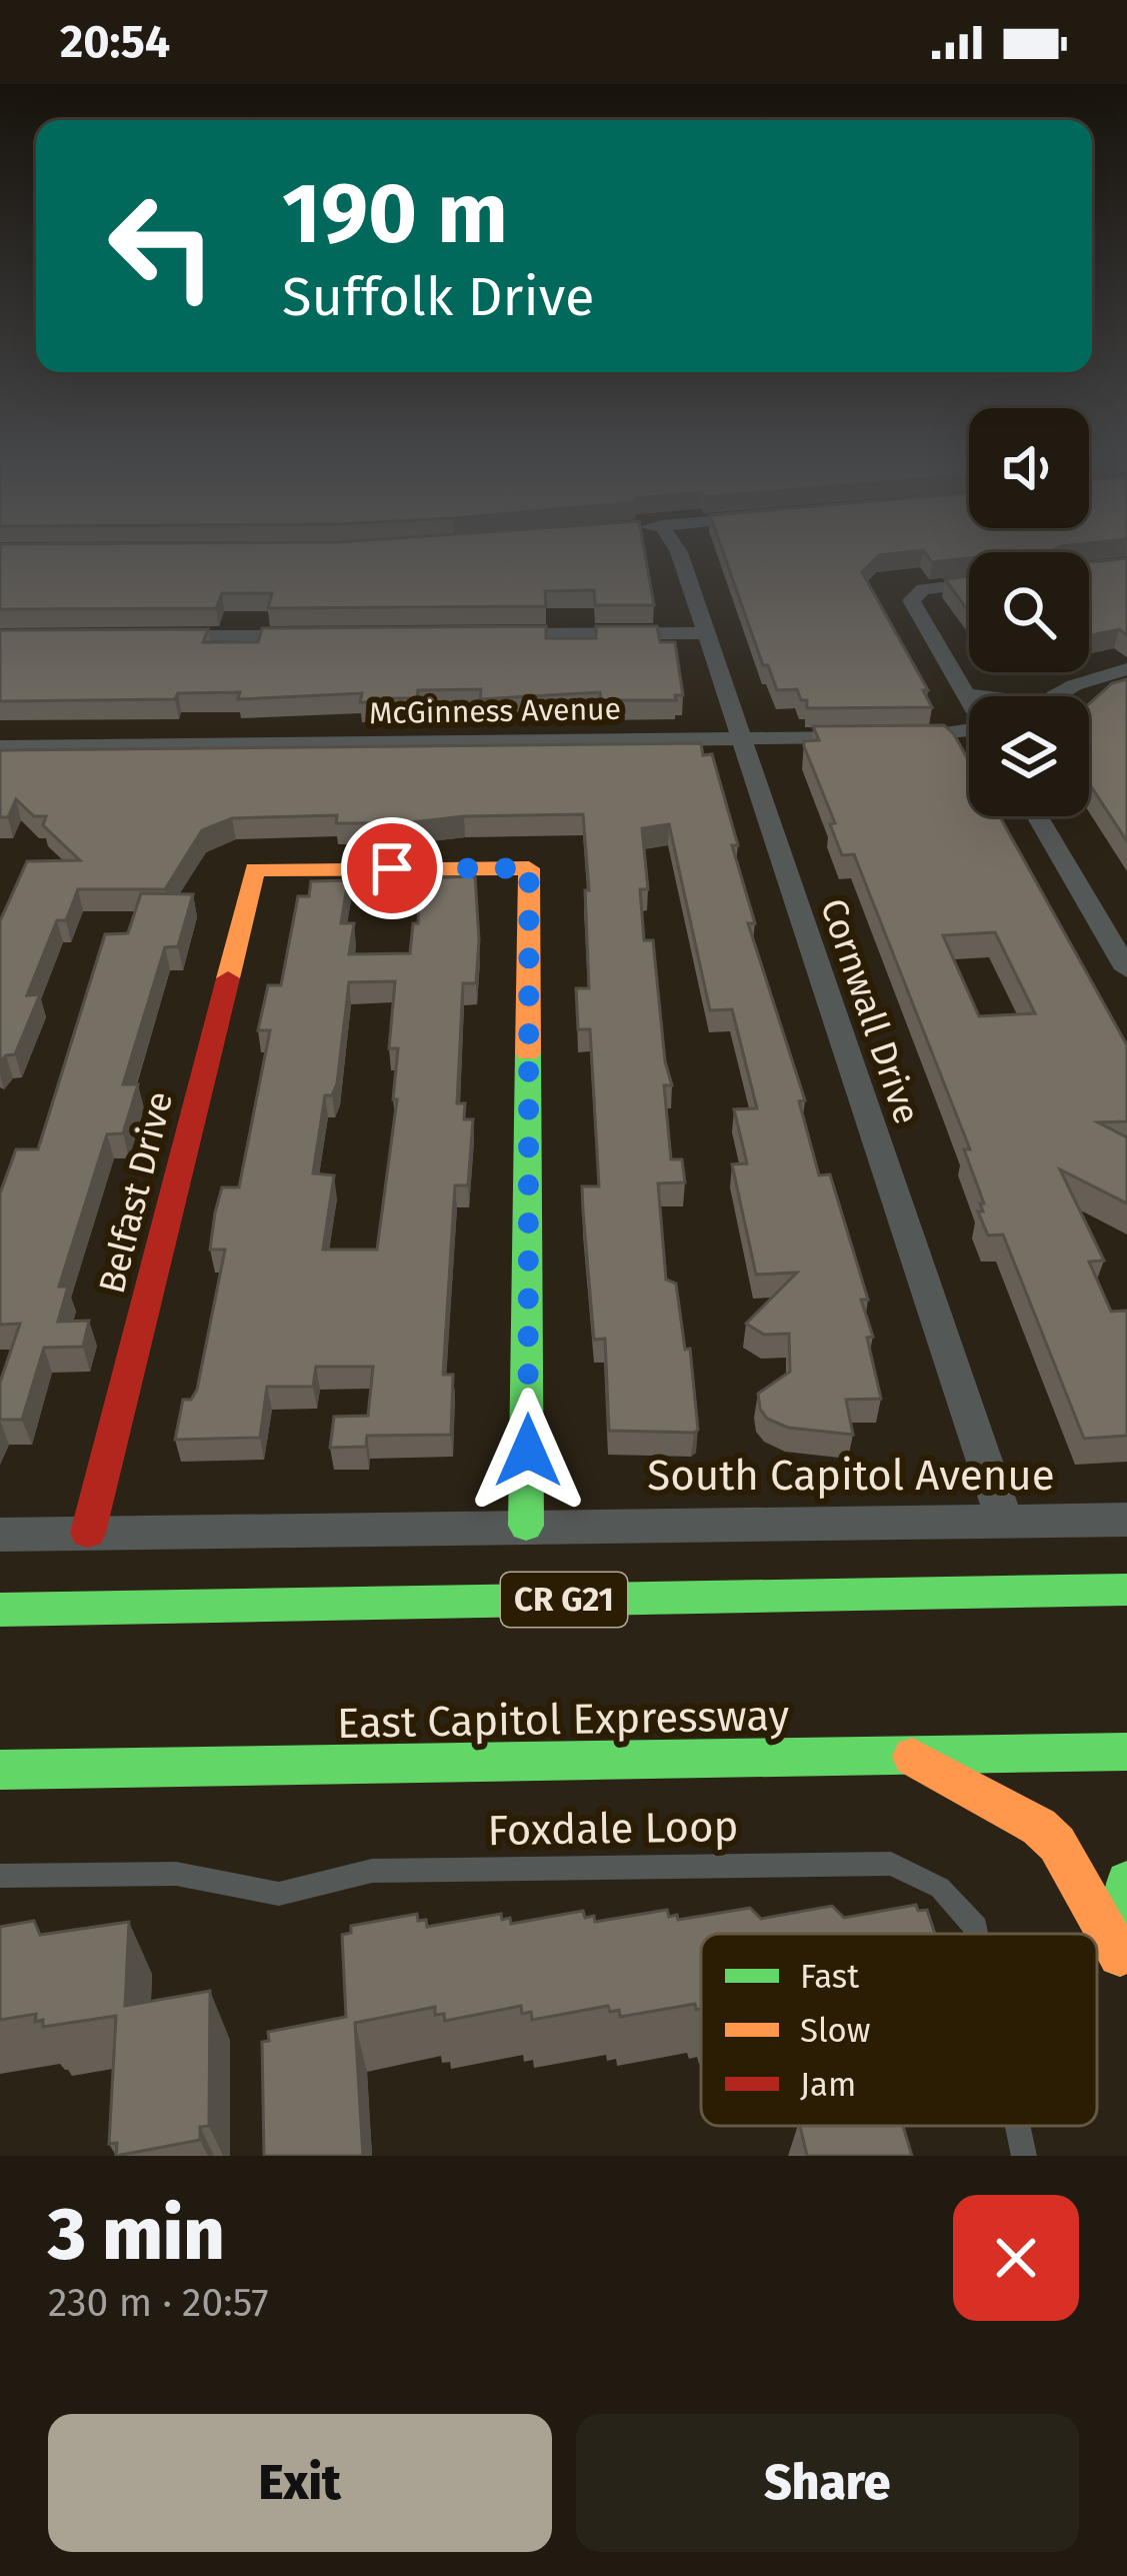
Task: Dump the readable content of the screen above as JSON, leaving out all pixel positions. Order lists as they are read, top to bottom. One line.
{"streets":{"main road":["Belfast Drive","CR G21","East Capitol Expressway"],"street":["McGinness Avenue","Cornwall Drive","South Capitol Avenue"],"lane":["Foxdale Loop"]},"crossings":[["McGinness Avenue","Cornwall Drive"],["Cornwall Drive","South Capitol Avenue"],["Belfast Drive","South Capitol Avenue"]],"legend":["Fast","Slow","Jam"],"page":{"status":"20:54","turn":["190 m","Suffolk Drive"],"heading":["3 min","230 m · 20:57"],"buttons":["Exit","Share"]}}
